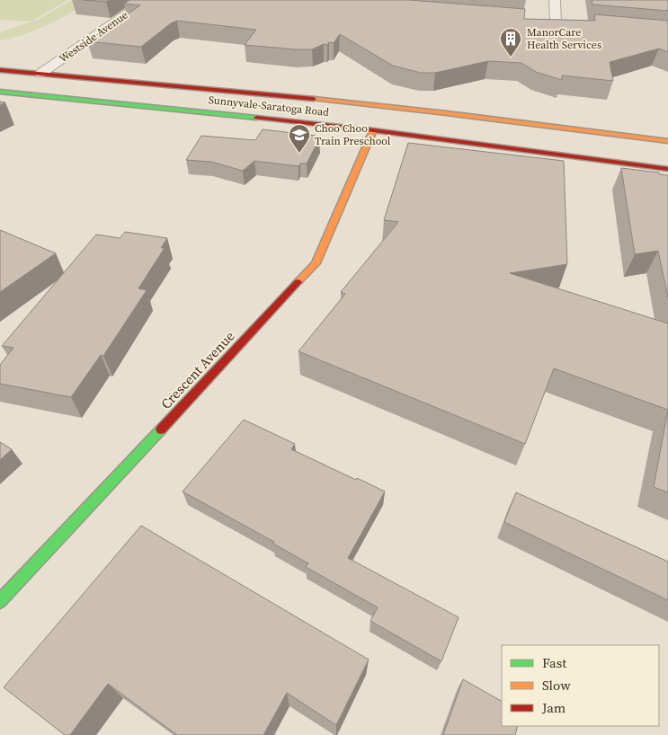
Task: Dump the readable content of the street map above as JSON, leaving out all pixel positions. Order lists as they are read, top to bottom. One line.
{"streets":{"main road":["Sunnyvale-Saratoga Road","Crescent Avenue"],"street":["Westside Avenue"]},"crossings":[["Westside Avenue","Sunnyvale-Saratoga Road"],["Sunnyvale-Saratoga Road","Crescent Avenue"]],"places":{"building":["ManorCare Health Services"],"school or university":["Choo Choo Train Preschool"]},"legend":["Fast","Slow","Jam"]}
